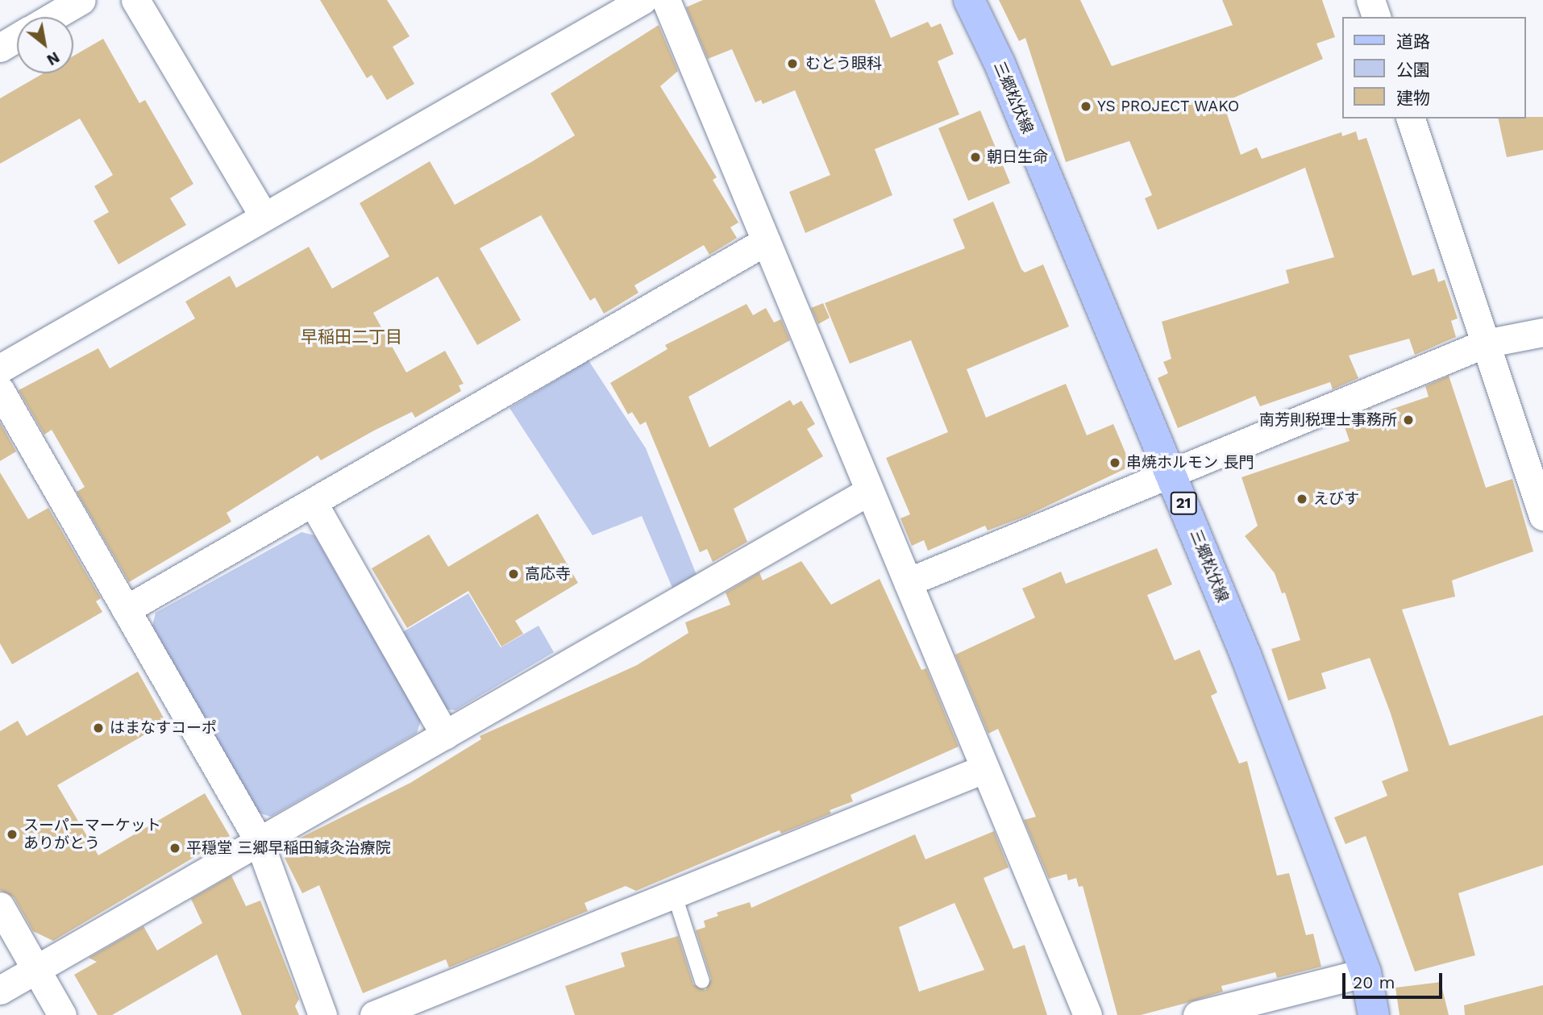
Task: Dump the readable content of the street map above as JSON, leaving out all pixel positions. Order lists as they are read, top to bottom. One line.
{"streets":{"main road":["三郷松伏線","21"]},"districts":["早稲田二丁目"],"places":["むとう眼科","YS PROJECT WAKO","朝日生命","南芳則税理士事務所","串焼ホルモン 長門","えびす","高応寺","はまなすコーポ","スーパーマーケット ありがとう","平穏堂 三郷早稲田鍼灸治療院"],"legend":["道路","公園","建物"],"scale_bar":"20 m","north":"bottom right"}
